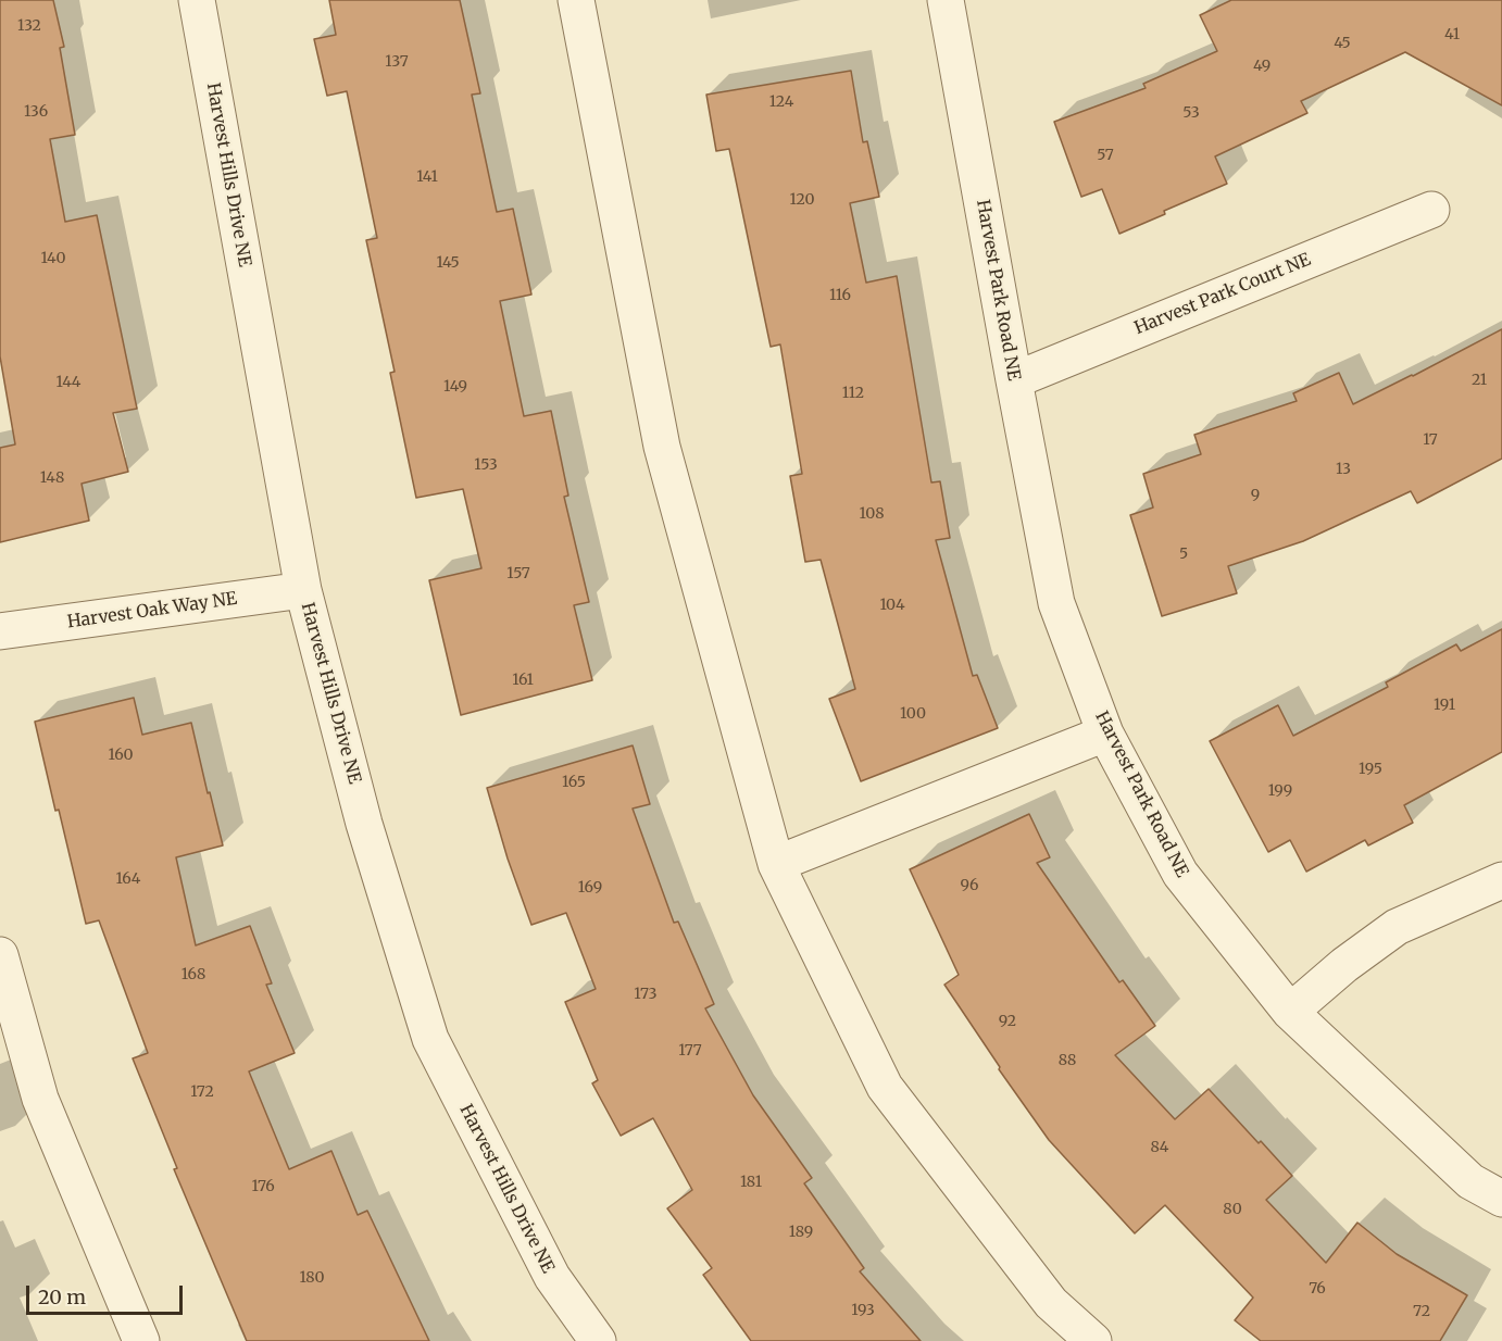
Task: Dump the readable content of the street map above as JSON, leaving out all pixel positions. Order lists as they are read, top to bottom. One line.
{"streets":{"street":["Harvest Hills Drive NE","Harvest Park Road NE","Harvest Park Court NE","Harvest Oak Way NE"]},"crossings":[["Harvest Hills Drive NE","Harvest Oak Way NE"],["Harvest Park Road NE","Harvest Park Court NE"]],"house_numbers":["132","41","45","137","49","124","136","53","57","141","120","140","145","116","21","144","149","112","17","153","13","148","9","108","5","157","104","161","191","100","160","195","165","199","164","96","169","168","173","92","177","88","172","84","181","176","80","189","180","76","193","72"],"scale_bar":"20 m"}
